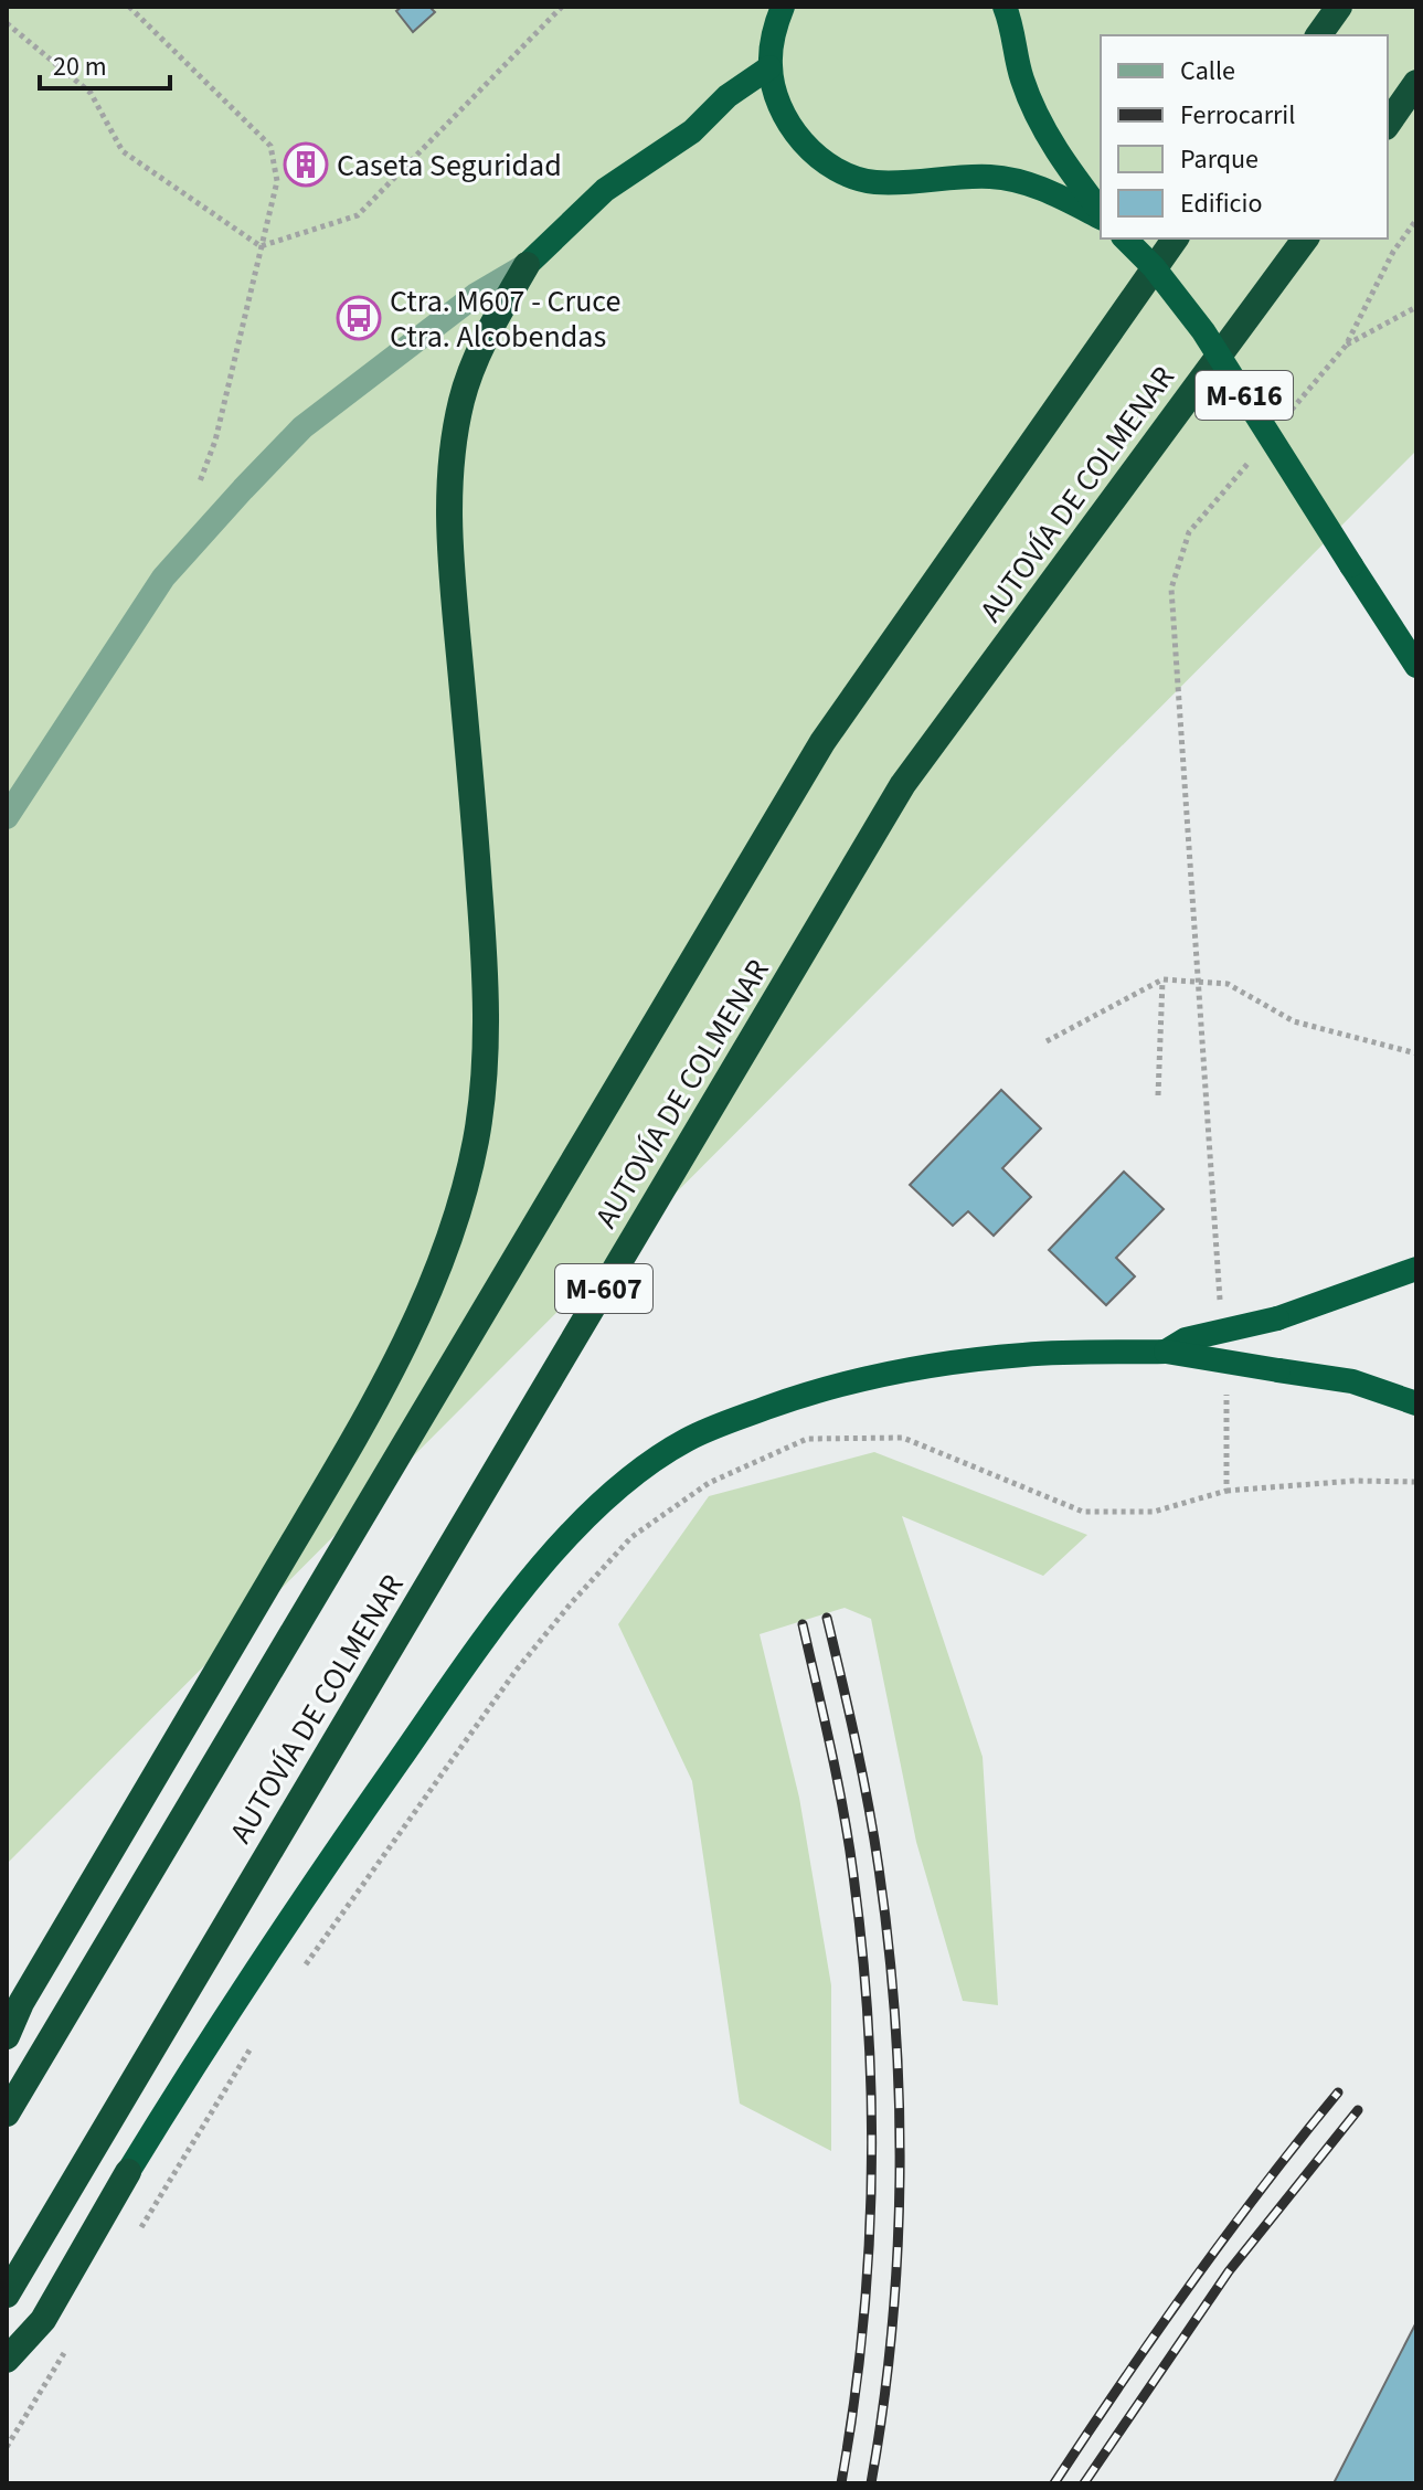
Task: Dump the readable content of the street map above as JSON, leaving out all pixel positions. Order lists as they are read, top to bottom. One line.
{"streets":{"highway":["M-616","AUTOVÍA DE COLMENAR","M-607"]},"places":{"building":["Caseta Seguridad"],"bus stop":["Ctra. M607 - Cruce Ctra. Alcobendas"]},"legend":["Calle","Ferrocarril","Parque","Edificio"],"scale_bar":"20 m"}
